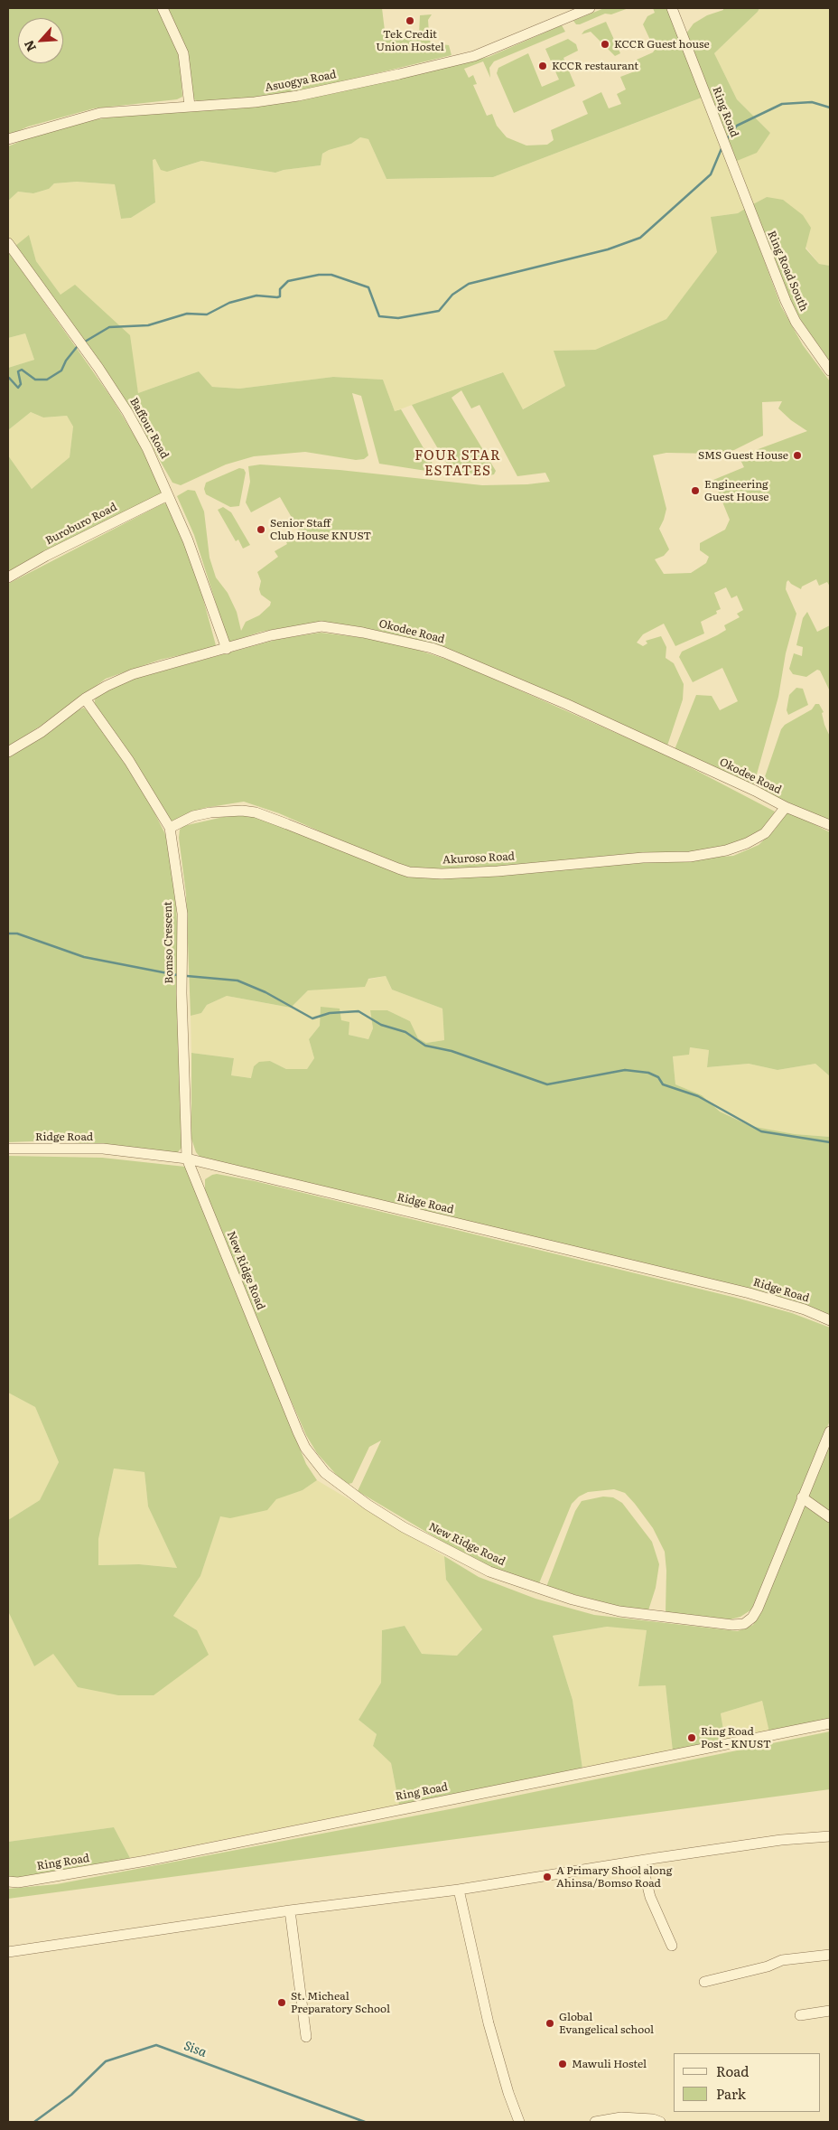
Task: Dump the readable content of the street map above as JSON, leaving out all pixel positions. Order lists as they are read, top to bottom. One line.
{"streets":{"street":["Asuogya Road","Ring Road","Ring Road South","Baffour Road","Buroburo Road","Okodee Road","Akuroso Road","Bomso Crescent","Ridge Road","New Ridge Road"]},"crossings":[["Ring Road","Ring Road South"],["Baffour Road","Buroburo Road"],["Baffour Road","Okodee Road"],["Okodee Road","Akuroso Road"],["Okodee Road","Bomso Crescent"],["Akuroso Road","Bomso Crescent"],["Bomso Crescent","Ridge Road"],["Bomso Crescent","New Ridge Road"],["Ridge Road","New Ridge Road"]],"districts":["FOUR STAR ESTATES"],"water":["Sisa"],"places":["Tek Credit Union Hostel","KCCR Guest house","KCCR restaurant","SMS Guest House","Engineering Guest House","Senior Staff Club House KNUST","Ring Road Post - KNUST","A Primary Shool along Ahinsa/Bomso Road","St. Micheal Preparatory School","Global Evangelical school","Mawuli Hostel"],"legend":["Road","Park"],"north":"bottom left"}
